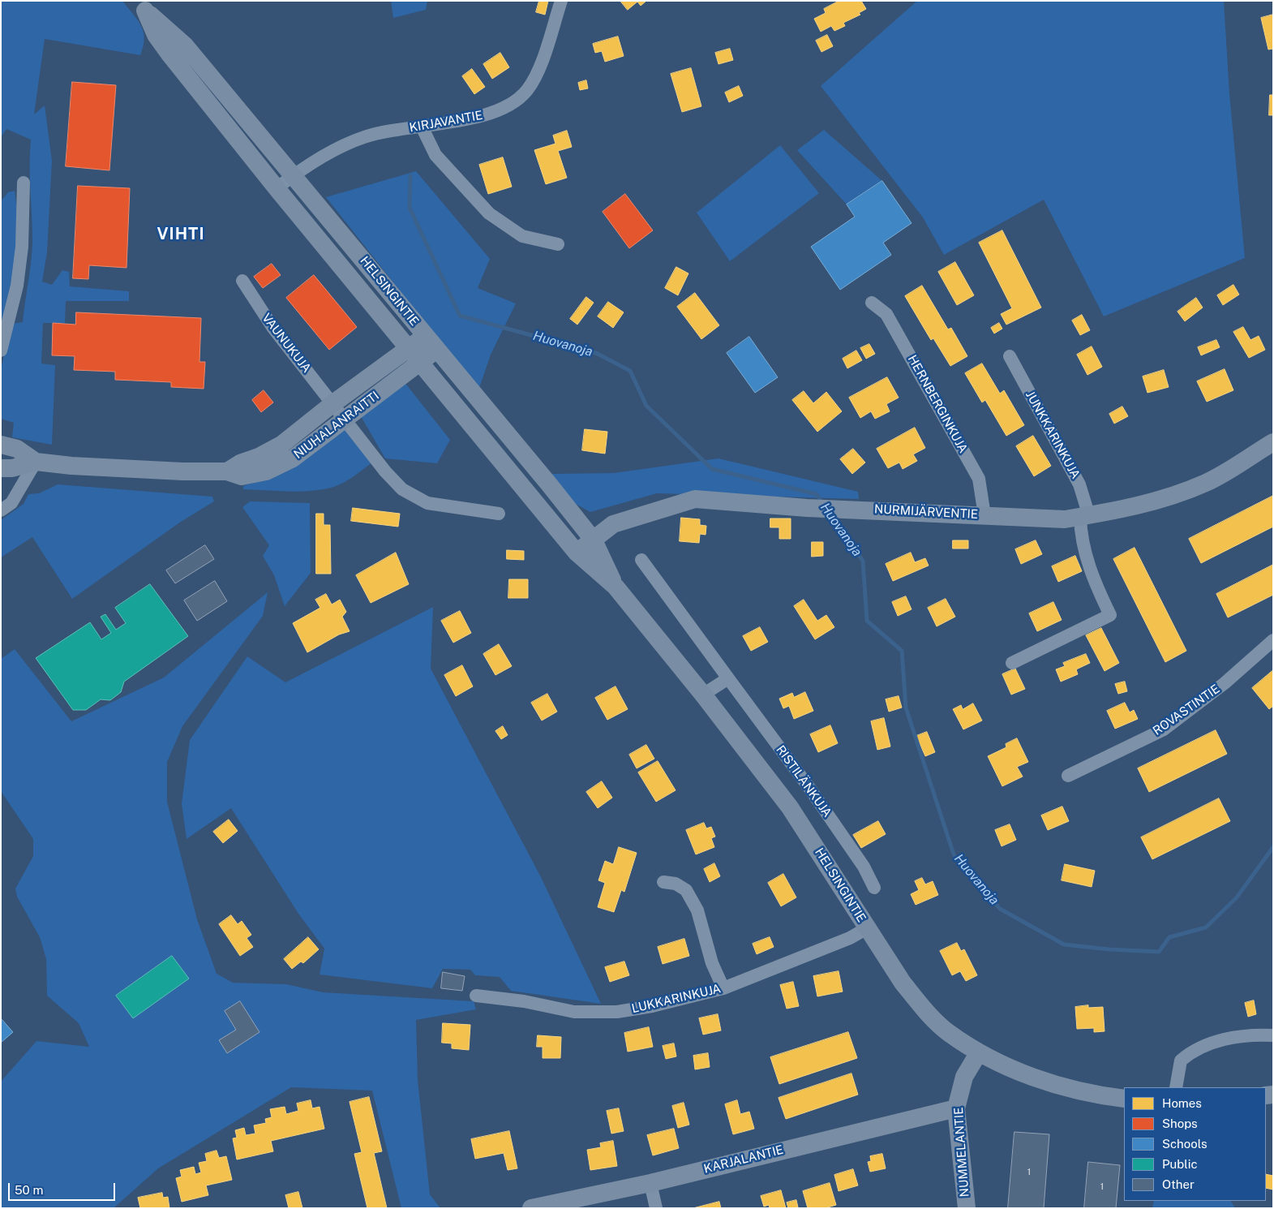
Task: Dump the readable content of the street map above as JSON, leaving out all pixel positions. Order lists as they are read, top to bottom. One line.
{"streets":{"street":["KIRJAVANTIE","HELSINGINTIE","VAUNUKUJA","HERNBERGINKUJA","NIUHALANRAITTI","JUNKKARINKUJA","NURMIJÄRVENTIE","ROVASTINTIE","RISTILÄNKUJA","LUKKARINKUJA","NUMMELANTIE","KARJALANTIE"]},"crossings":[["KIRJAVANTIE","HELSINGINTIE"],["HELSINGINTIE","NIUHALANRAITTI"],["HELSINGINTIE","NURMIJÄRVENTIE"],["HELSINGINTIE","LUKKARINKUJA"],["HELSINGINTIE","NUMMELANTIE"],["VAUNUKUJA","NIUHALANRAITTI"],["HERNBERGINKUJA","NURMIJÄRVENTIE"],["JUNKKARINKUJA","NURMIJÄRVENTIE"],["NUMMELANTIE","KARJALANTIE"]],"districts":["VIHTI"],"water":["Huovanoja"],"house_numbers":["1","1"],"legend":["Homes","Shops","Schools","Public","Other"],"scale_bar":"50 m"}
